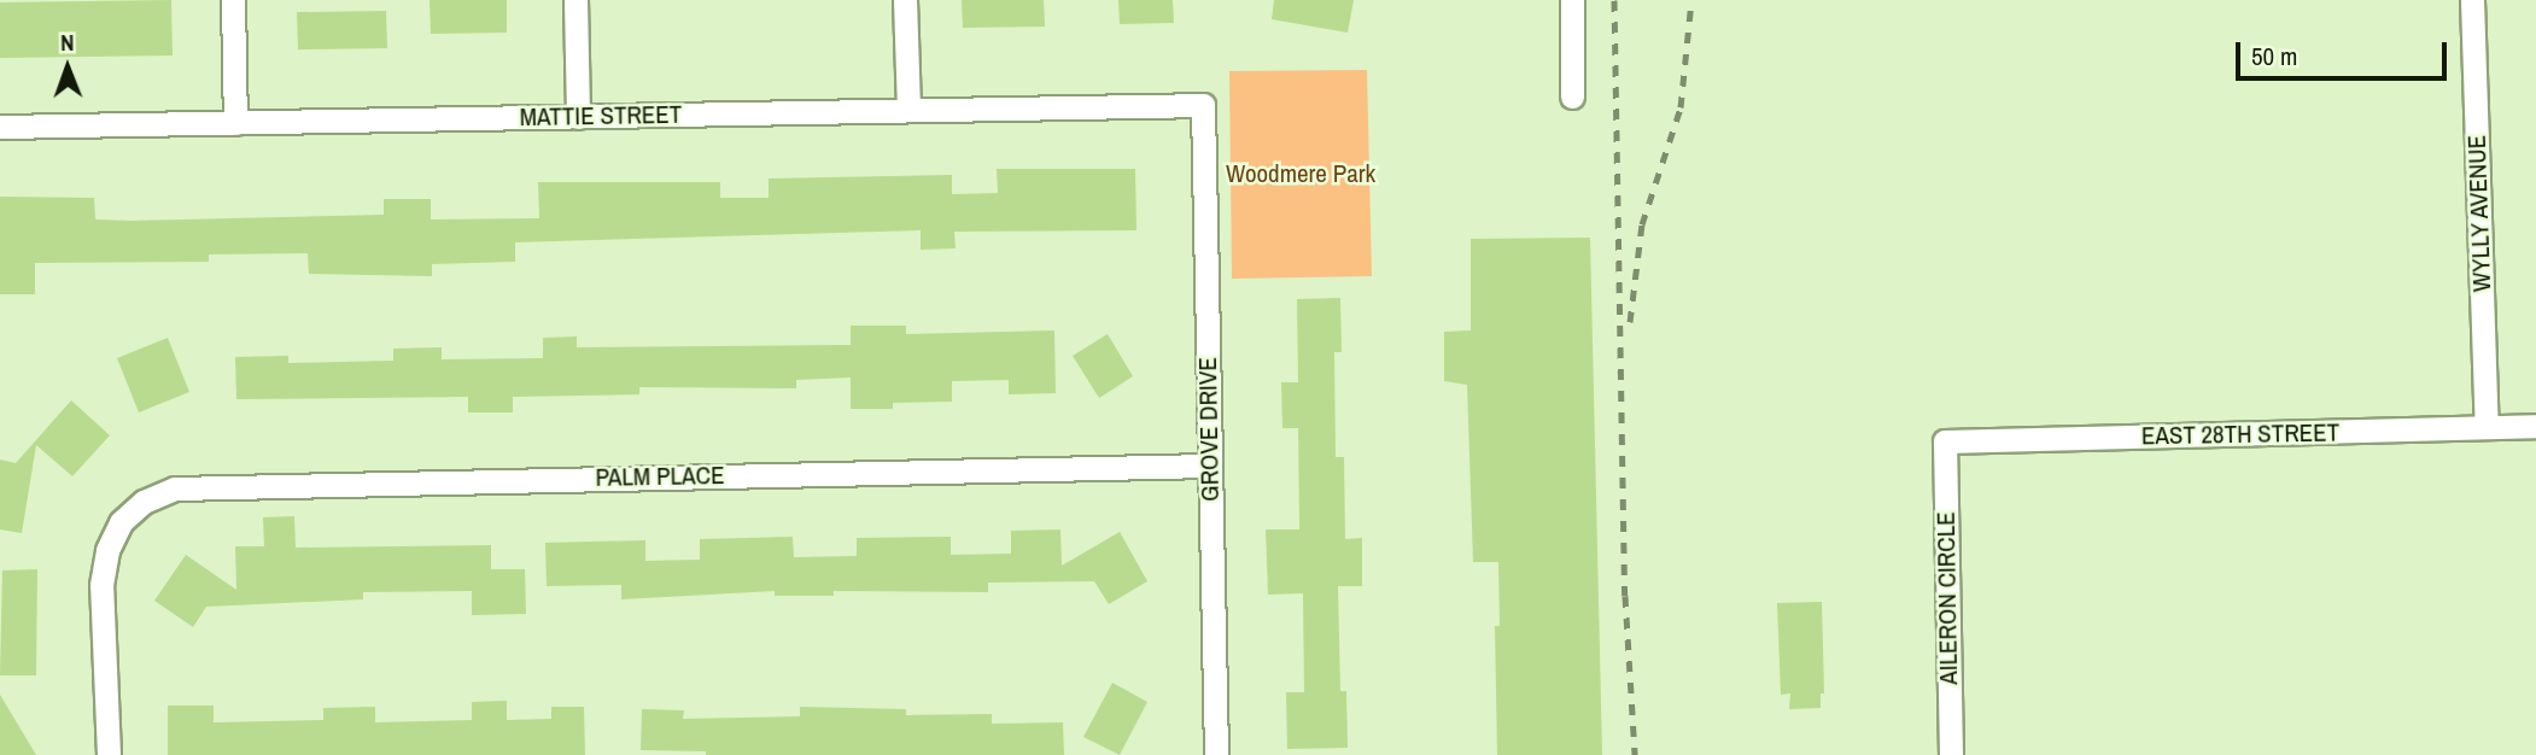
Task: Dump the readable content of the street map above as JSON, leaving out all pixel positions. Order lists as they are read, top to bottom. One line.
{"streets":{"street":["MATTIE STREET","WYLLY AVENUE","GROVE DRIVE","EAST 28TH STREET","PALM PLACE","AILERON CIRCLE"]},"crossings":[["MATTIE STREET","GROVE DRIVE"],["WYLLY AVENUE","EAST 28TH STREET"],["GROVE DRIVE","PALM PLACE"],["EAST 28TH STREET","AILERON CIRCLE"]],"parks":["Woodmere Park"],"scale_bar":"50 m","north":"top"}
